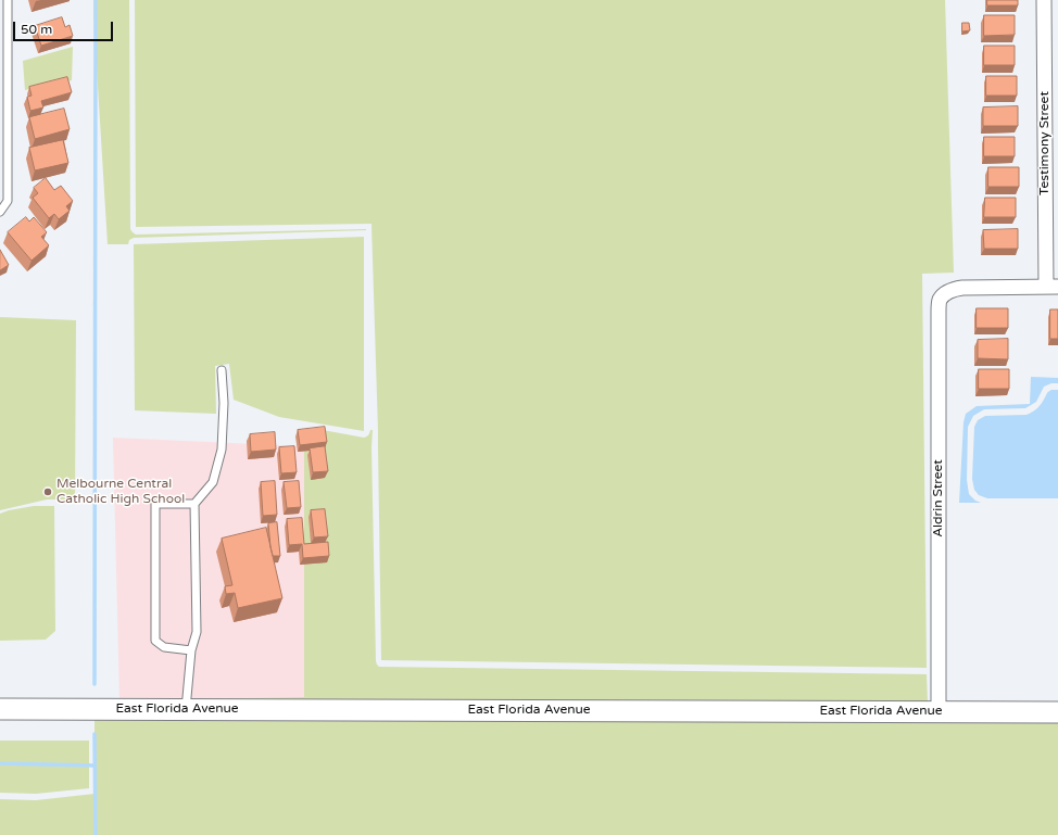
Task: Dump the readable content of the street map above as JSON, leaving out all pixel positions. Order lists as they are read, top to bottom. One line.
{"streets":{"street":["Testimony Street","Aldrin Street","East Florida Avenue"]},"crossings":[["Testimony Street","Aldrin Street"],["Aldrin Street","East Florida Avenue"]],"places":["Melbourne Central Catholic High School"],"scale_bar":"50 m"}
